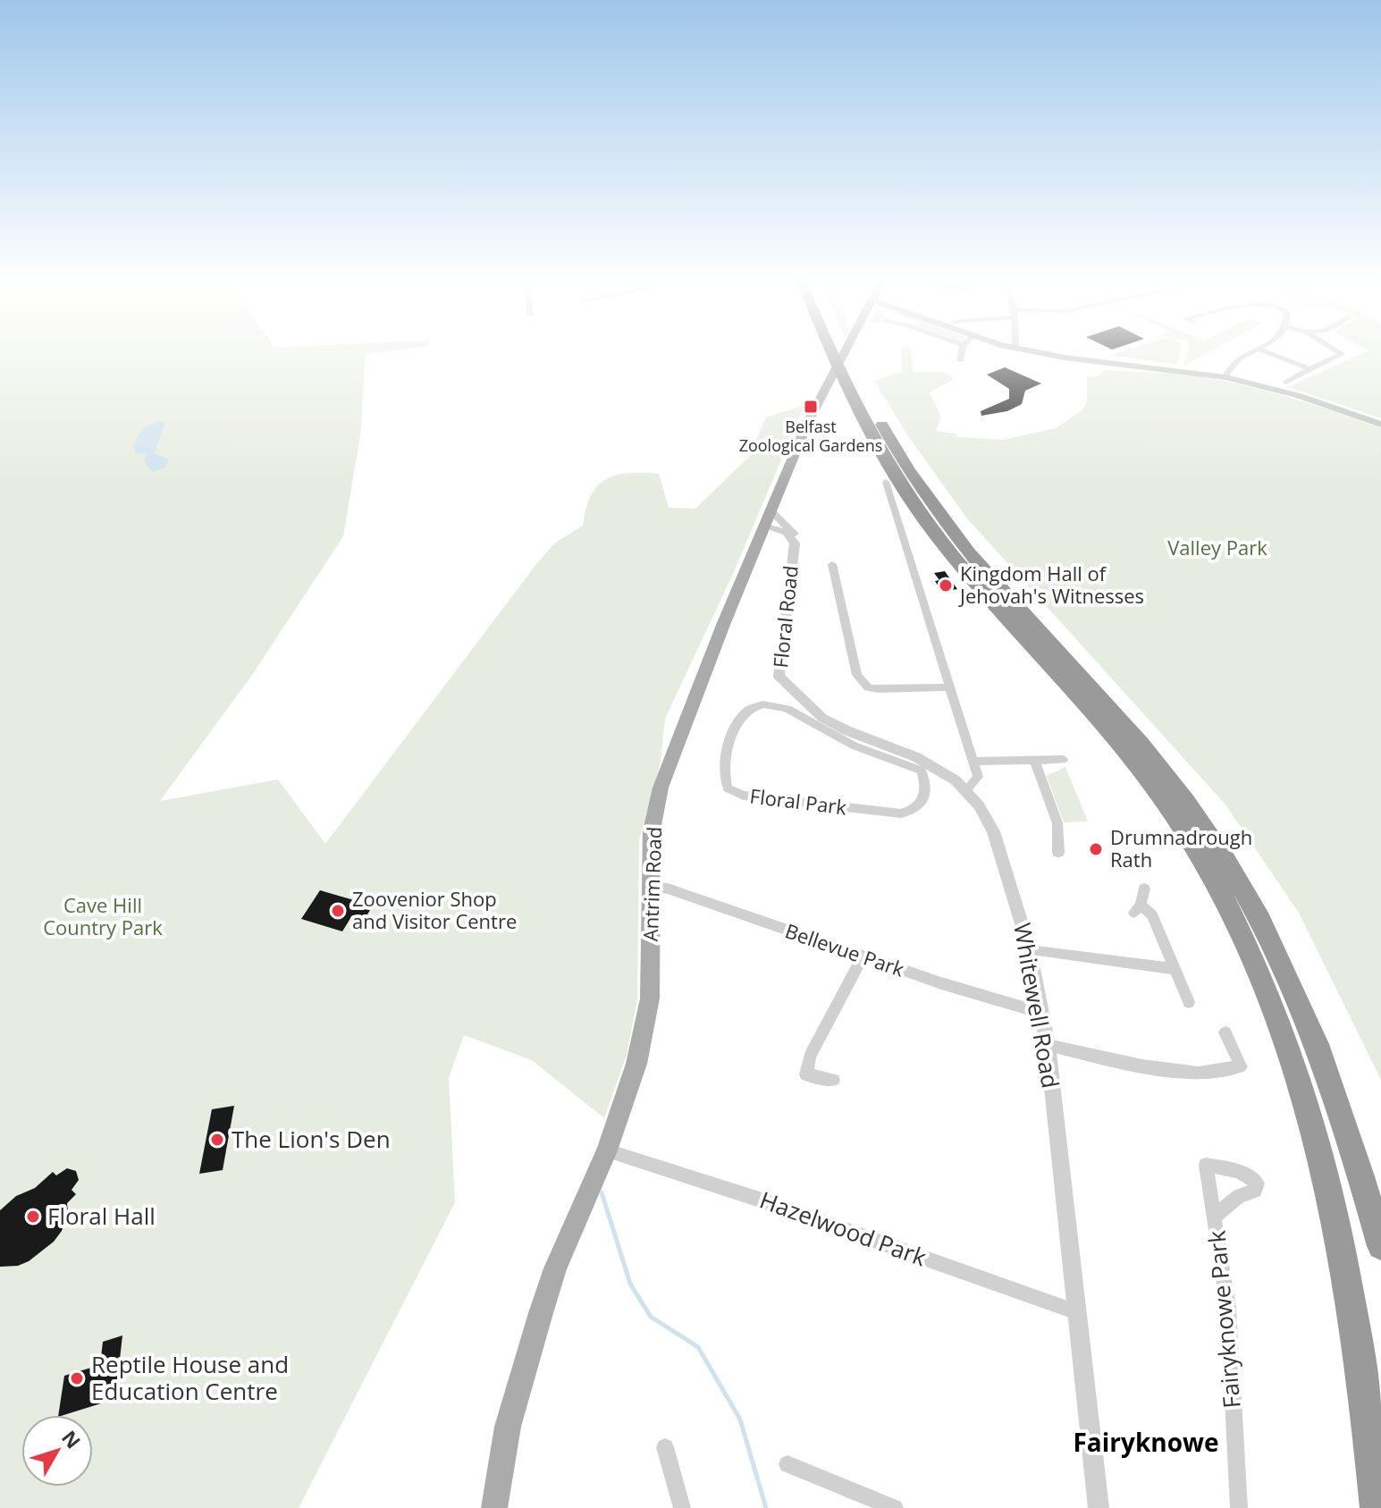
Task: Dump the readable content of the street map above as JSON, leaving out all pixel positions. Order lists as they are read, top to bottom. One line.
{"streets":{"main road":["Antrim Road"],"street":["Floral Road","Floral Park","Bellevue Park","Whitewell Road","Hazelwood Park","Fairyknowe Park"]},"crossings":[["Floral Road","Floral Park"],["Floral Road","Antrim Road"],["Floral Road","Whitewell Road"],["Antrim Road","Bellevue Park"],["Antrim Road","Hazelwood Park"],["Bellevue Park","Whitewell Road"],["Whitewell Road","Hazelwood Park"]],"districts":["Fairyknowe"],"parks":["Valley Park","Cave Hill Country Park"],"places":{"transit":["Belfast Zoological Gardens"],"other":["Kingdom Hall of Jehovah's Witnesses","Drumnadrough Rath","Zoovenior Shop and Visitor Centre","The Lion's Den","Floral Hall","Reptile House and Education Centre"]},"north":"top right"}
